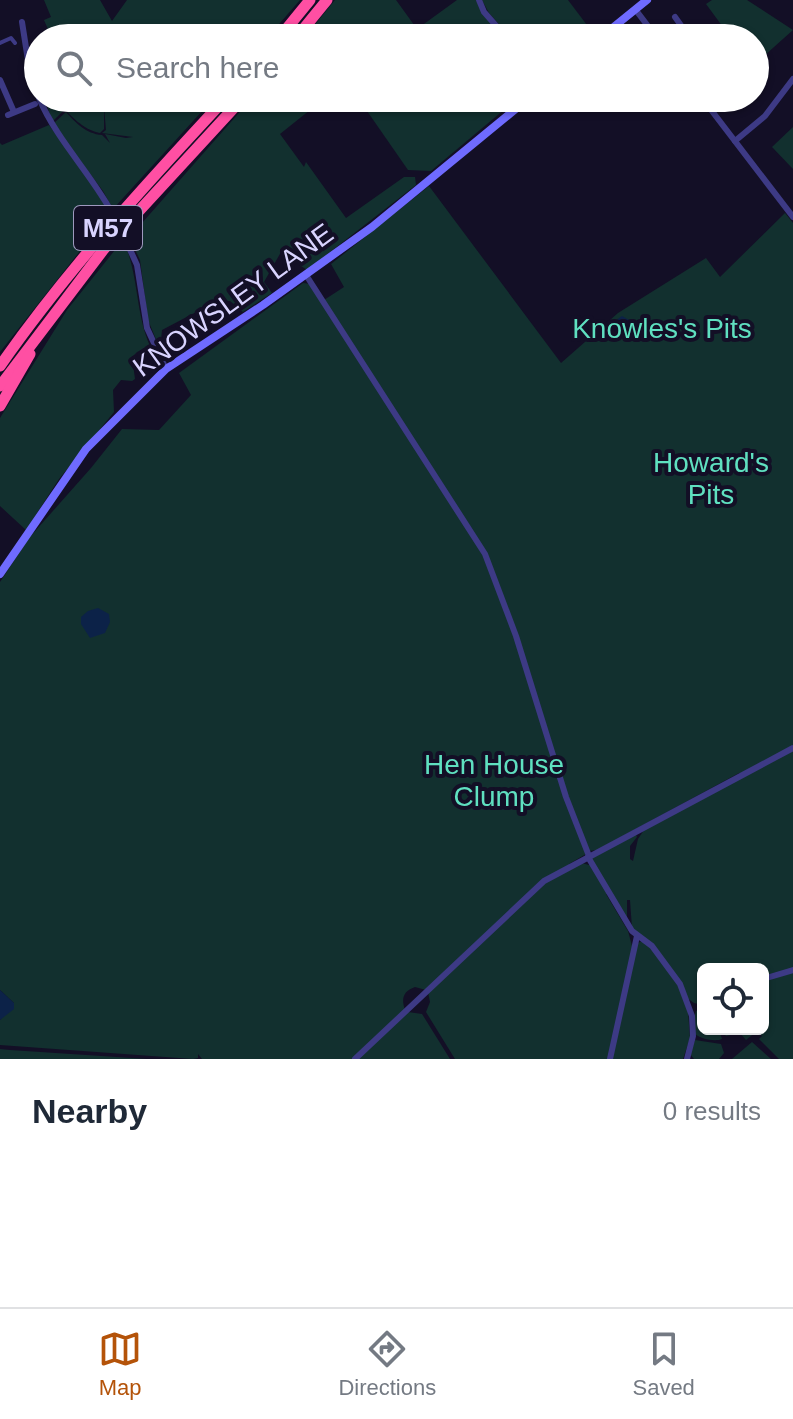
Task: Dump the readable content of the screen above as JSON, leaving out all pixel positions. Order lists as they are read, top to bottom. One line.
{"streets":{"highway":["M57"],"main road":["KNOWSLEY LANE"]},"parks":["Knowles's Pits","Howard's Pits","Hen House Clump"],"page":{"search":"Search here","heading":["Nearby","0 results"],"nav":["Map","Directions","Saved"]}}
